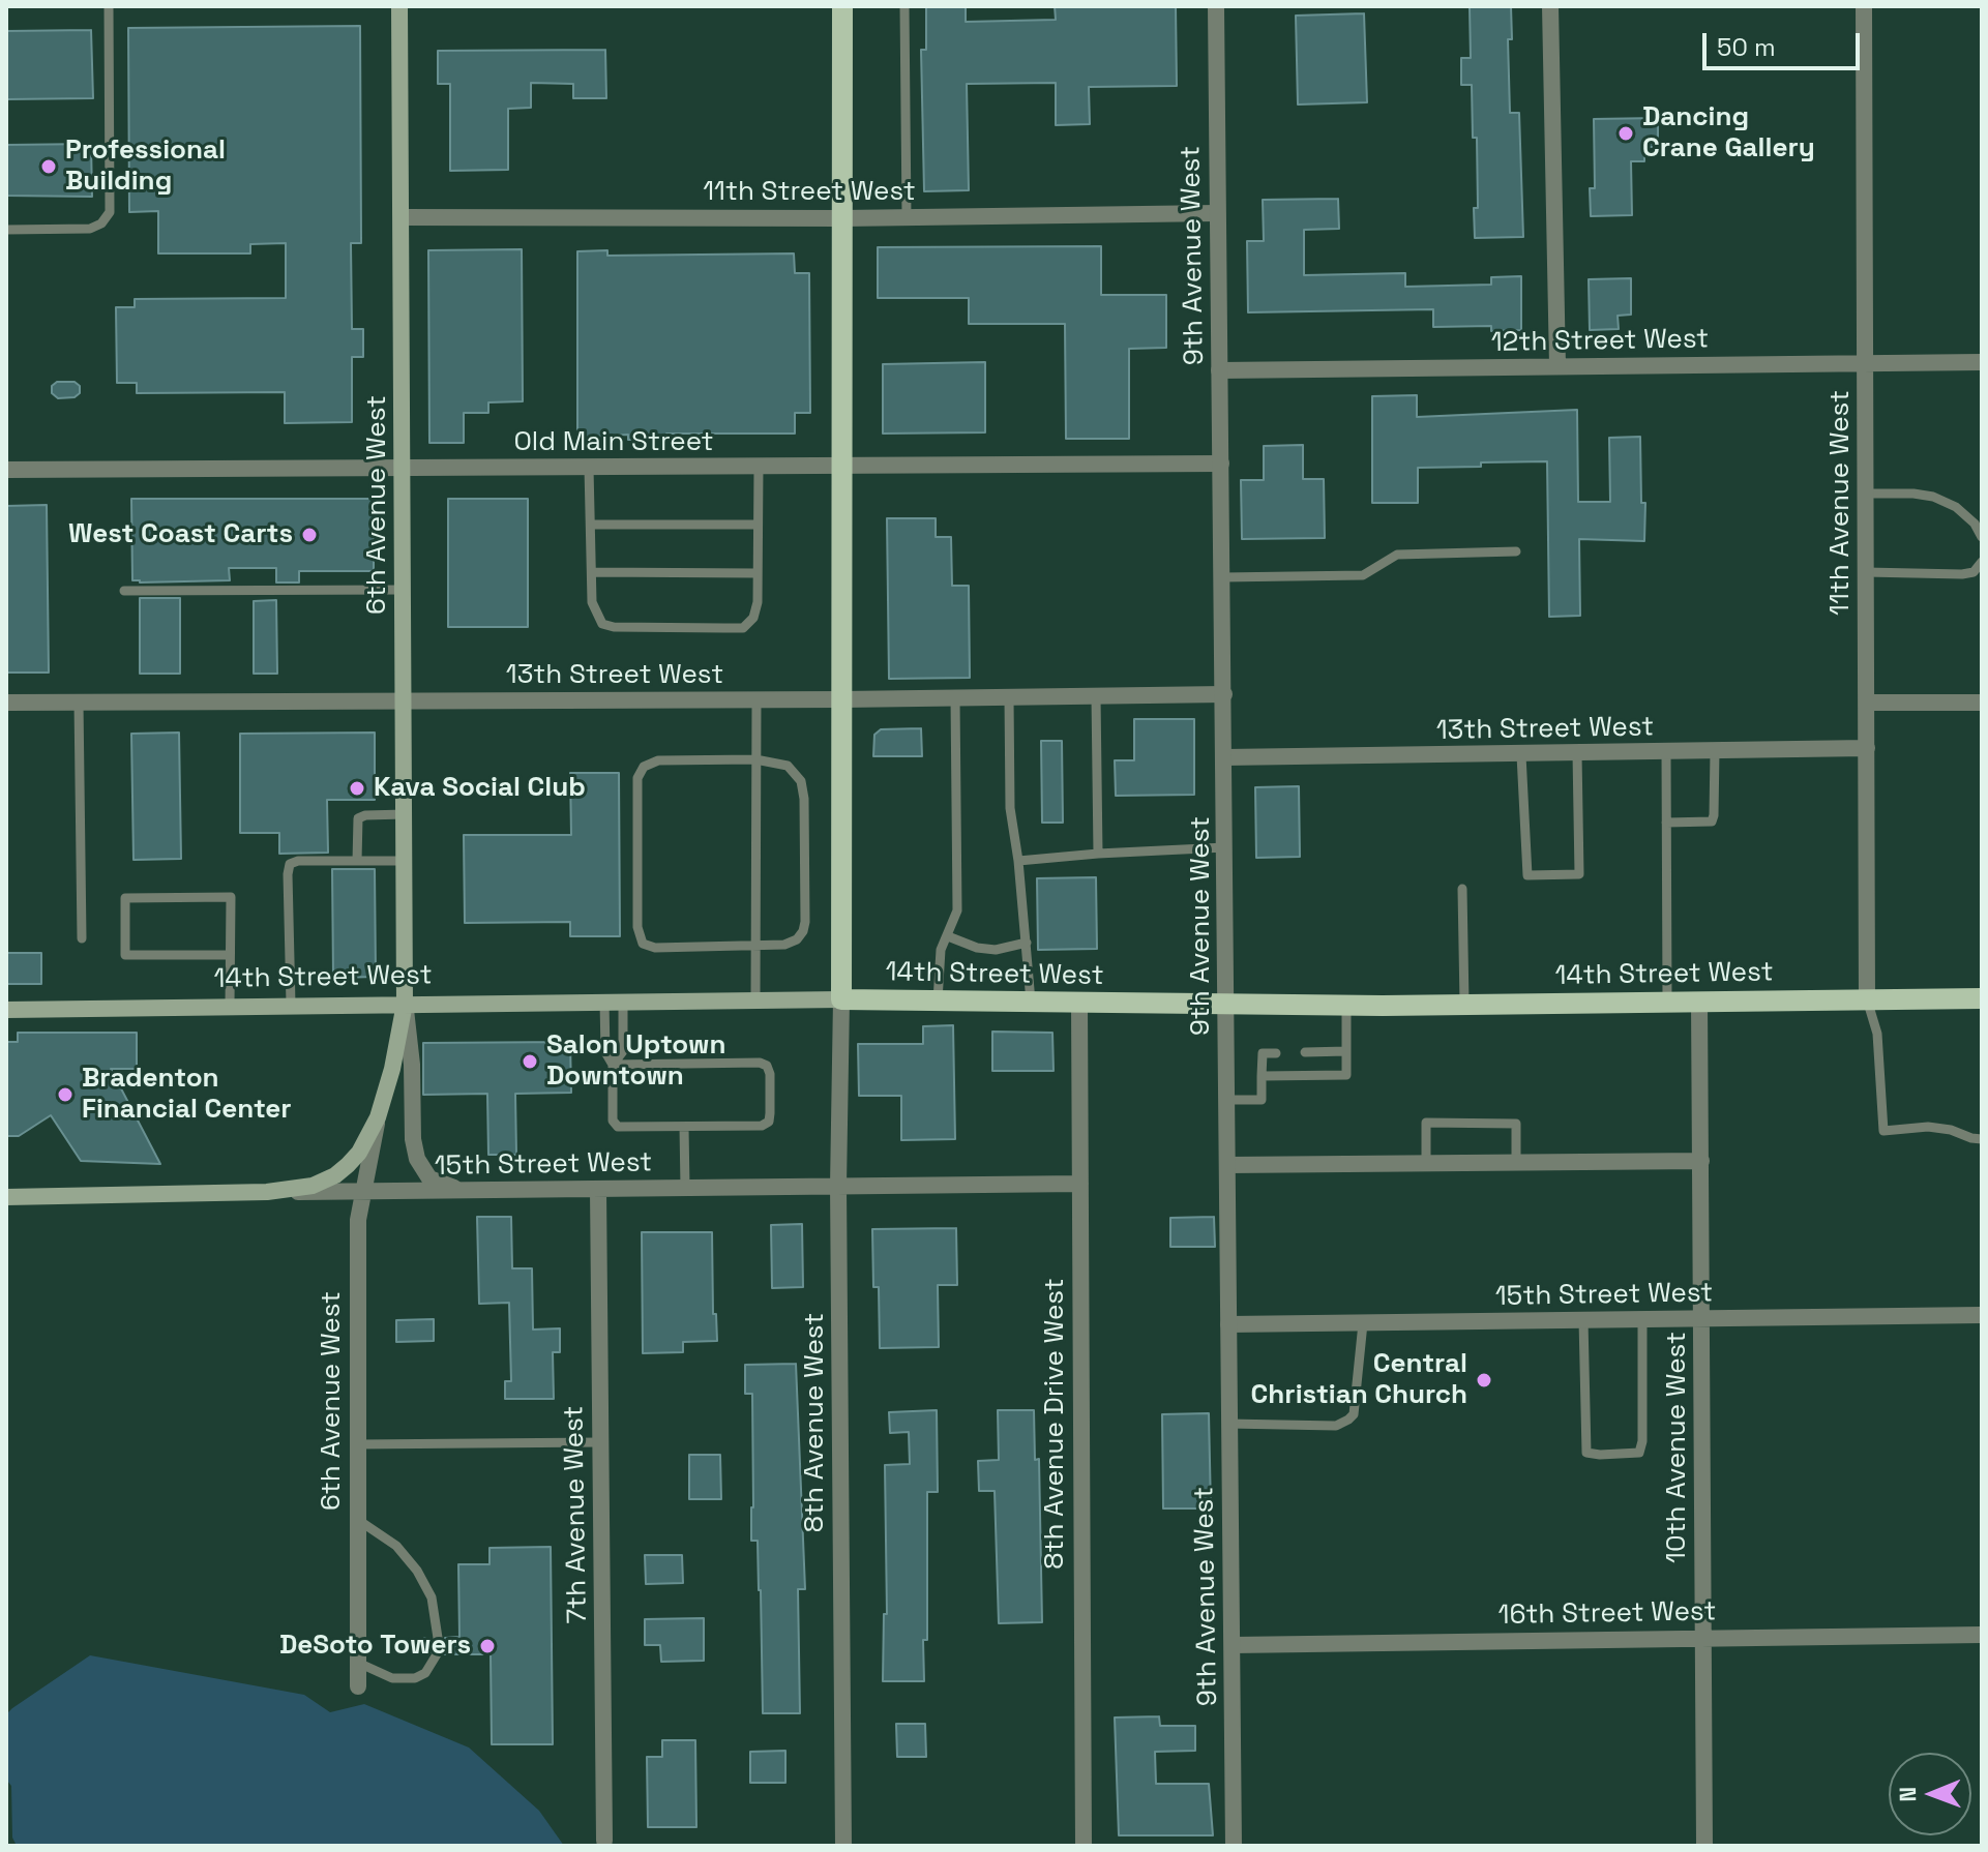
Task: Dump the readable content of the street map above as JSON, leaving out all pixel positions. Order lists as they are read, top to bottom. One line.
{"streets":{"main road":["6th Avenue West","14th Street West","15th Street West"],"street":["11th Street West","9th Avenue West","12th Street West","Old Main Street","11th Avenue West","13th Street West","8th Avenue West","8th Avenue Drive West","10th Avenue West","7th Avenue West","16th Street West"]},"crossings":[["11th Street West","9th Avenue West"],["11th Street West","6th Avenue West"],["9th Avenue West","12th Street West"],["9th Avenue West","Old Main Street"],["9th Avenue West","13th Street West"],["9th Avenue West","14th Street West"],["9th Avenue West","15th Street West"],["9th Avenue West","16th Street West"],["12th Street West","11th Avenue West"],["Old Main Street","6th Avenue West"],["11th Avenue West","13th Street West"],["11th Avenue West","14th Street West"],["6th Avenue West","13th Street West"],["6th Avenue West","14th Street West"],["6th Avenue West","15th Street West"],["14th Street West","8th Avenue West"],["14th Street West","8th Avenue Drive West"],["14th Street West","10th Avenue West"],["15th Street West","8th Avenue West"],["15th Street West","8th Avenue Drive West"],["15th Street West","10th Avenue West"],["15th Street West","7th Avenue West"],["10th Avenue West","16th Street West"]],"places":["Dancing Crane Gallery","Professional Building","West Coast Carts","Kava Social Club","Salon Uptown Downtown","Bradenton Financial Center","Central Christian Church","DeSoto Towers"],"scale_bar":"50 m","north":"left"}
